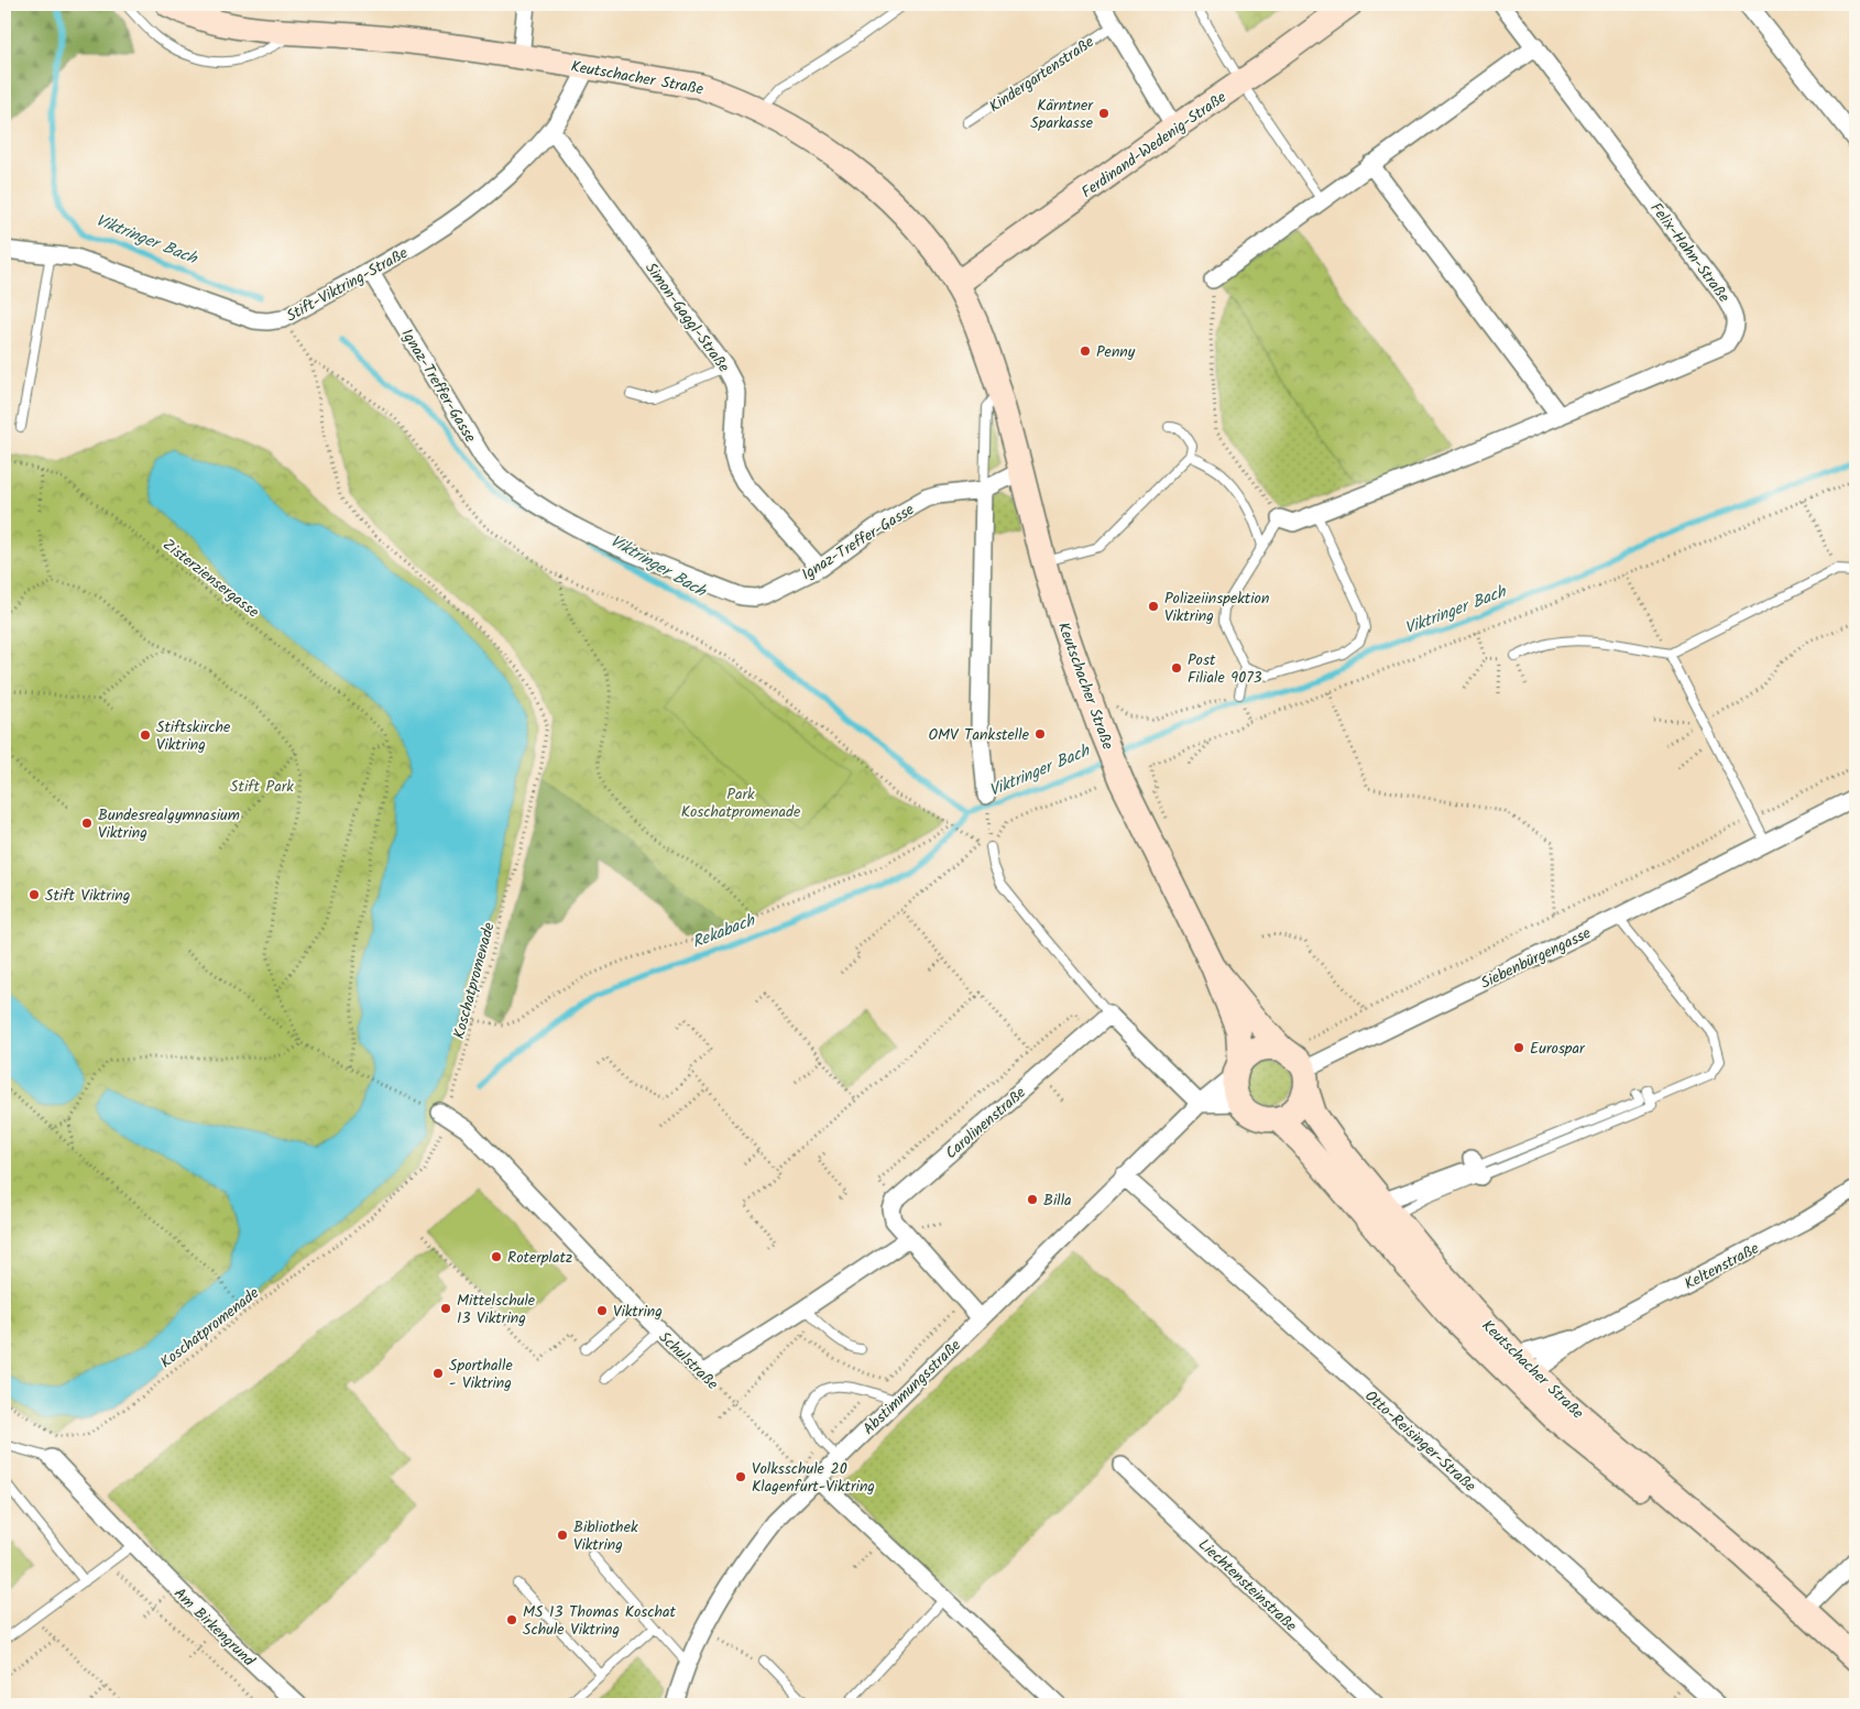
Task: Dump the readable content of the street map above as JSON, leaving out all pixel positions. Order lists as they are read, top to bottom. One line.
{"streets":{"main road":["Keutschacher Straße","Ferdinand-Wedenig-Straße"],"street":["Felix-Hahn-Straße","Stift-Viktring-Straße","Simon-Gaggl-Straße","Ignaz-Treffer-Gasse","Siebenbürgengasse","Carolinenstraße","Keltenstraße","Schulstraße","Abstimmungsstraße","Otto-Reisinger-Straße","Liechtensteinstraße","Am Birkengrund"],"lane":["Kindergartenstraße"],"path":["Zisterziensergasse","Koschatpromenade"]},"crossings":[["Keutschacher Straße","Ferdinand-Wedenig-Straße"],["Keutschacher Straße","Stift-Viktring-Straße"],["Keutschacher Straße","Ignaz-Treffer-Gasse"],["Keutschacher Straße","Siebenbürgengasse"],["Keutschacher Straße","Keltenstraße"],["Keutschacher Straße","Abstimmungsstraße"],["Stift-Viktring-Straße","Simon-Gaggl-Straße"],["Stift-Viktring-Straße","Ignaz-Treffer-Gasse"],["Simon-Gaggl-Straße","Ignaz-Treffer-Gasse"],["Siebenbürgengasse","Abstimmungsstraße"],["Koschatpromenade","Schulstraße"],["Abstimmungsstraße","Otto-Reisinger-Straße"]],"water":["Viktringer Bach","Rekabach"],"parks":["Stift Park","Park Koschatpromenade"],"places":["Kärntner Sparkasse","Penny","Polizeiinspektion Viktring","Post Filiale 9073","OMV Tankstelle","Stiftskirche Viktring","Bundesrealgymnasium Viktring","Stift Viktring","Eurospar","Billa","Roterplatz","Mittelschule 13 Viktring","Viktring","Sporthalle - Viktring","Volksschule 20 Klagenfurt-Viktring","Bibliothek Viktring","MS 13 Thomas Koschat Schule Viktring"]}
